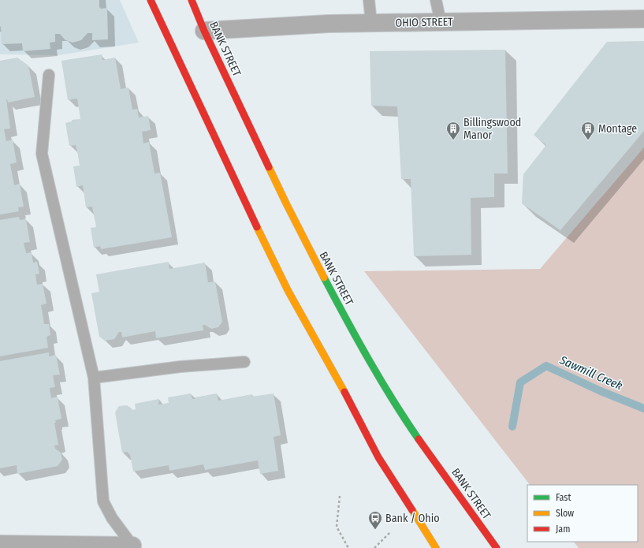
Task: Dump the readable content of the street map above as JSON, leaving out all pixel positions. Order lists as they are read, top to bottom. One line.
{"streets":{"main road":["BANK STREET"],"street":["OHIO STREET"]},"crossings":[["OHIO STREET","BANK STREET"]],"water":["Sawmill Creek"],"places":{"building":["Billingswood Manor","Montage"],"bus stop":["Bank / Ohio"]},"legend":["Fast","Slow","Jam"]}
